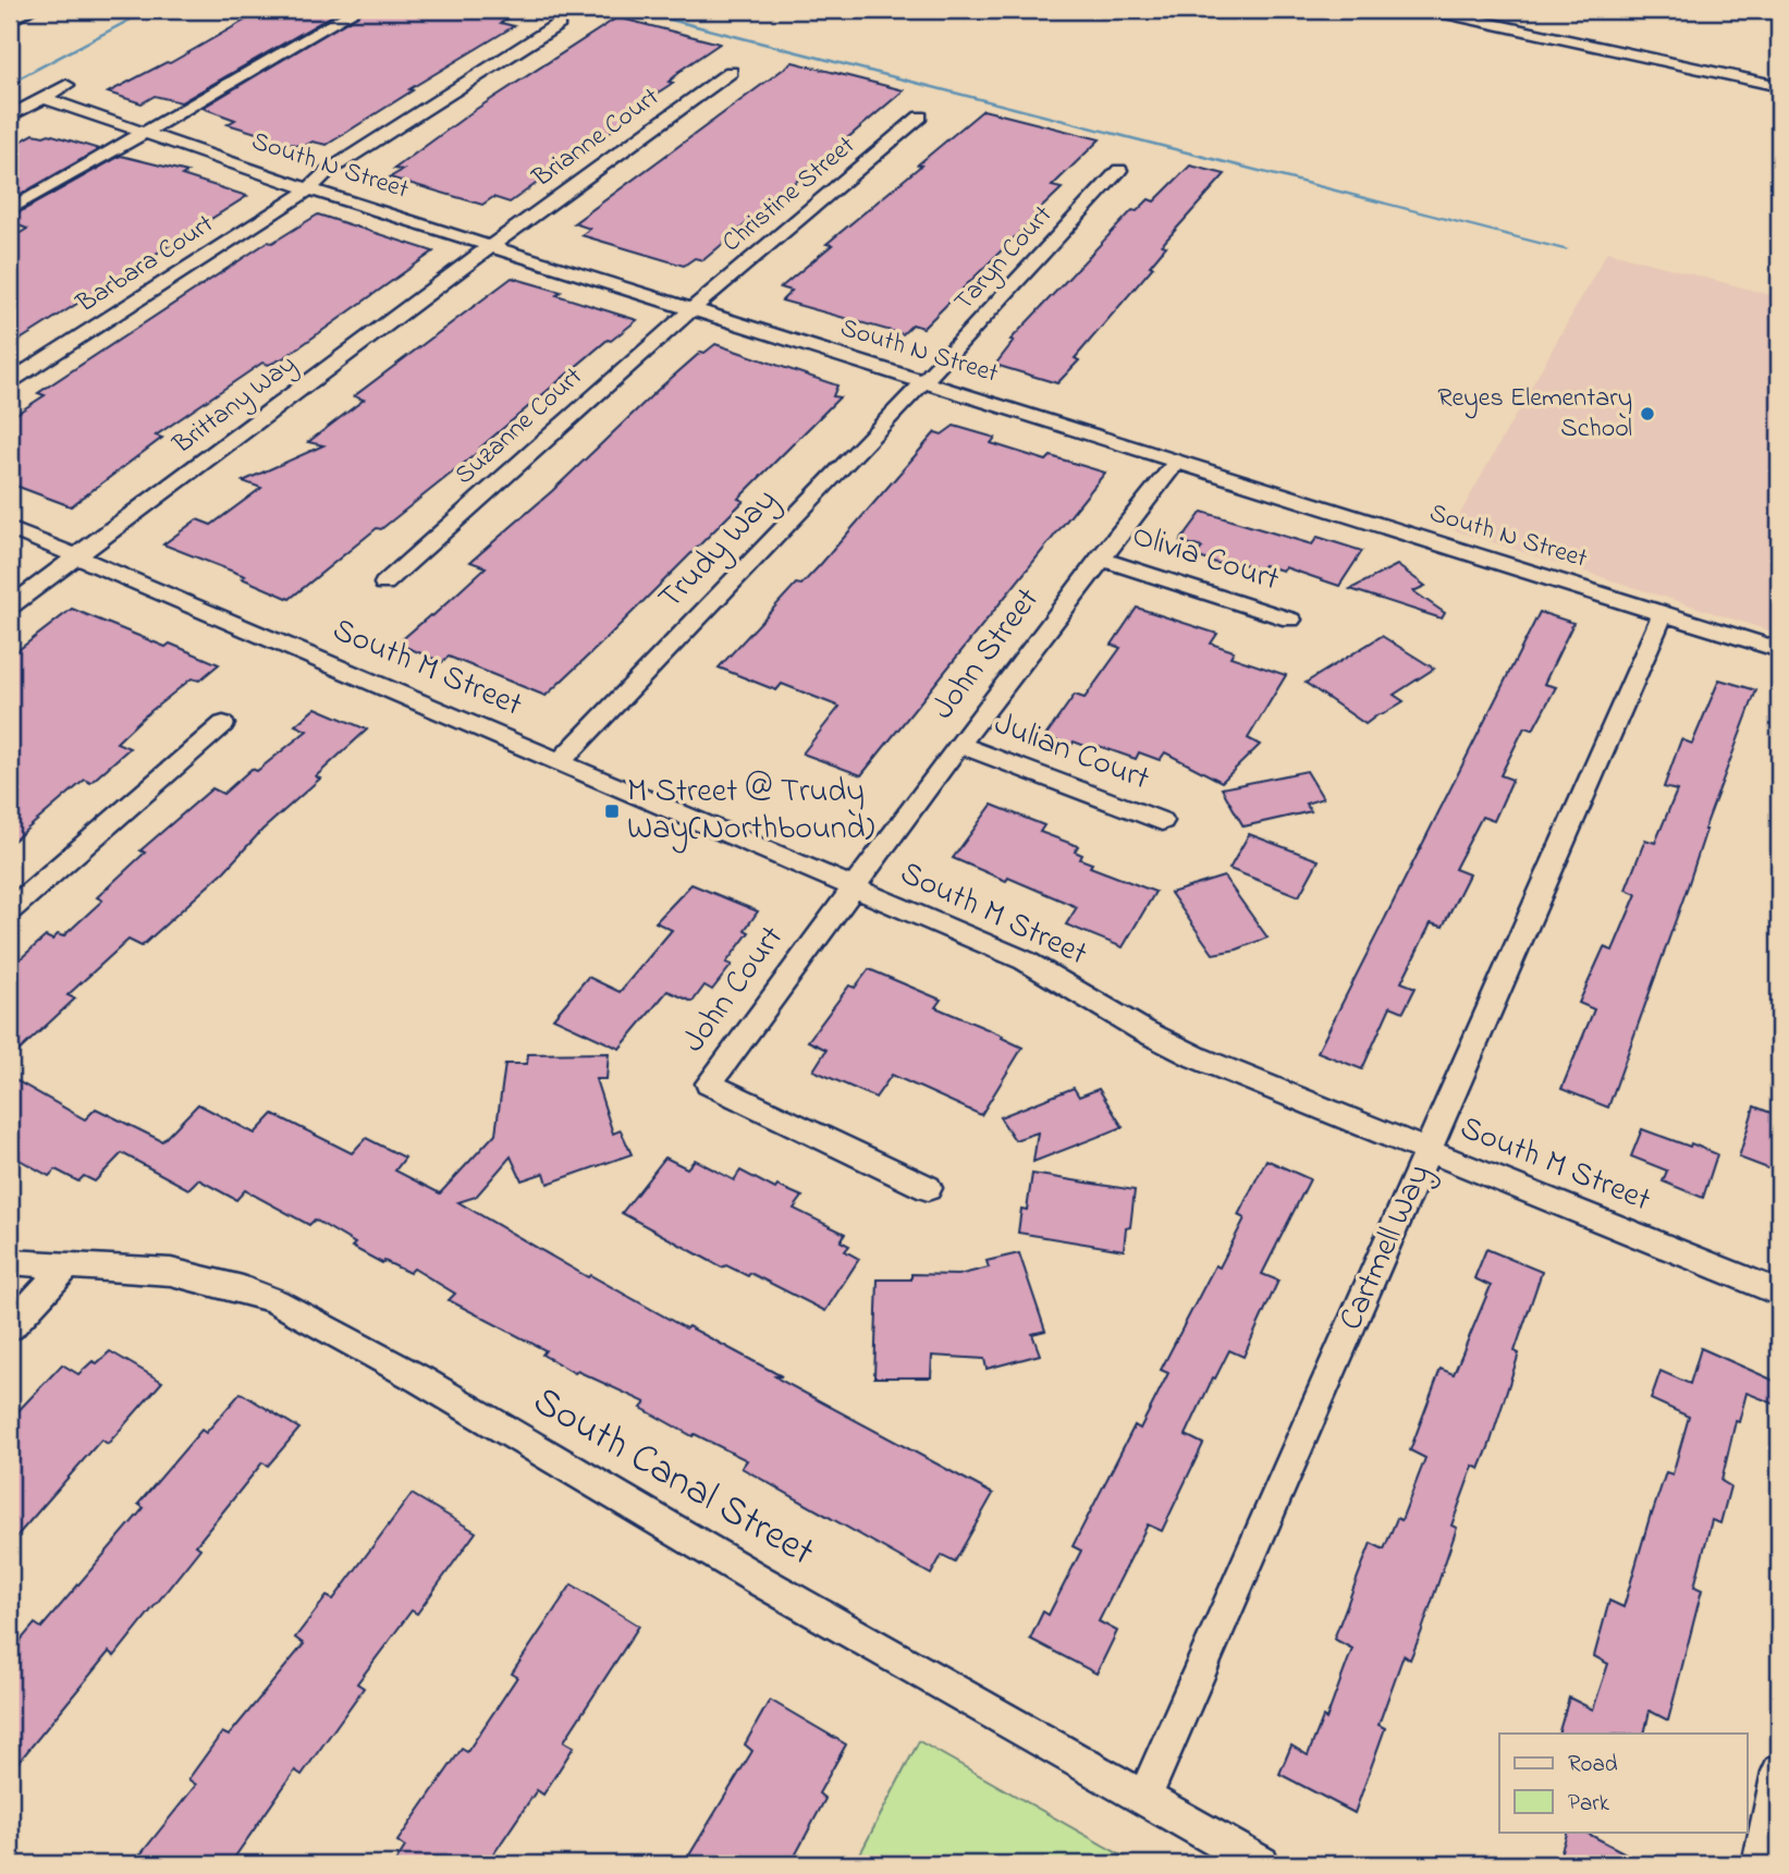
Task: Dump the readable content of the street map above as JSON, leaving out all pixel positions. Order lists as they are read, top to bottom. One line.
{"streets":{"street":["Brianne Court","South N Street","Christine Street","Taryn Court","Barbara Court","Brittany Way","Suzanne Court","Trudy Way","Olivia Court","John Street","South M Street","Julian Court","John Court","Cartmell Way","South Canal Street"]},"crossings":[["Brianne Court","South N Street"],["Brianne Court","Brittany Way"],["South N Street","Christine Street"],["South N Street","Taryn Court"],["South N Street","Barbara Court"],["South N Street","Brittany Way"],["South N Street","Suzanne Court"],["South N Street","Trudy Way"],["South N Street","John Street"],["South N Street","Cartmell Way"],["Christine Street","Suzanne Court"],["Taryn Court","Trudy Way"],["Brittany Way","South M Street"],["Trudy Way","South M Street"],["Olivia Court","John Street"],["John Street","South M Street"],["John Street","Julian Court"],["John Street","John Court"],["South M Street","John Court"],["South M Street","Cartmell Way"],["Cartmell Way","South Canal Street"]],"places":{"other":["Reyes Elementary School"],"transit":["M Street @ Trudy Way(Northbound)"]},"legend":["Road","Park"]}
